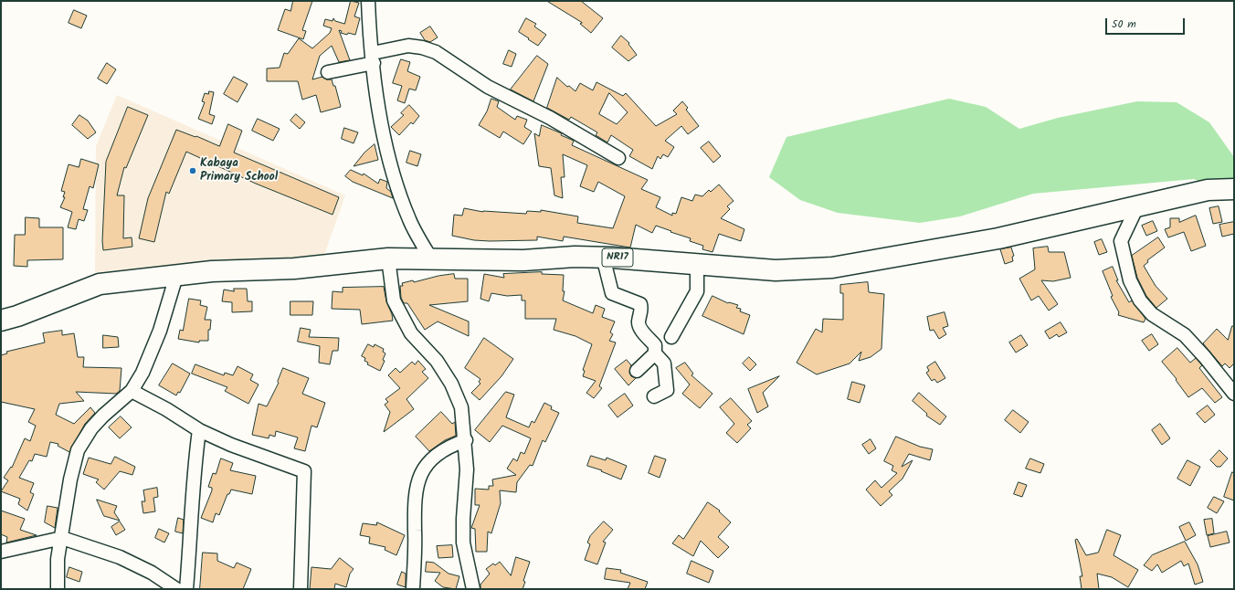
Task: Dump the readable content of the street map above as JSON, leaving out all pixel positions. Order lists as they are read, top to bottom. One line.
{"streets":{"main road":["NR17"]},"places":["Kabaya Primary School"],"scale_bar":"50 m"}
